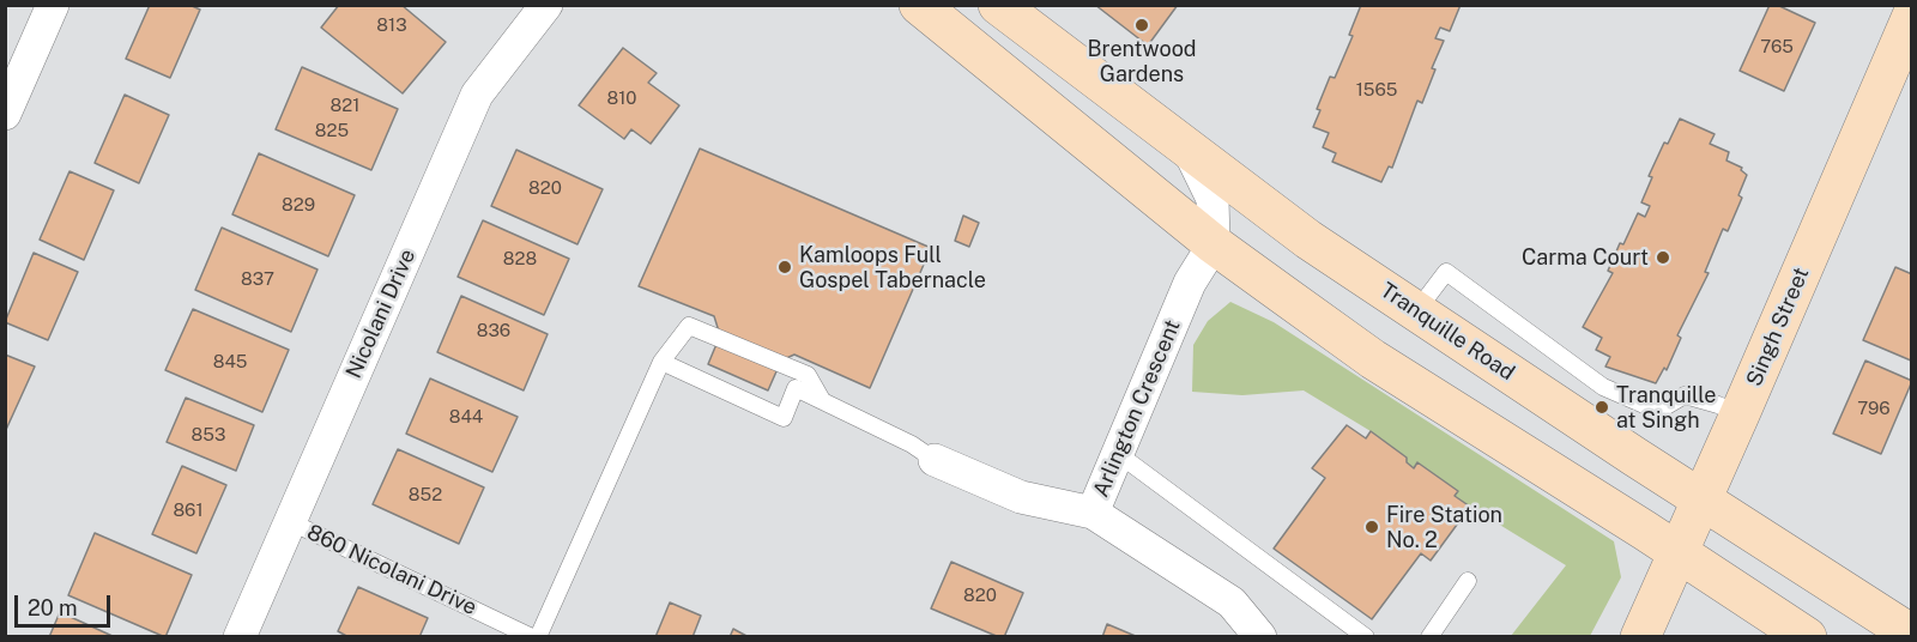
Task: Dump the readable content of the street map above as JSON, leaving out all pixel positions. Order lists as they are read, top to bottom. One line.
{"streets":{"main road":["Singh Street","Tranquille Road"],"street":["Nicolani Drive","Arlington Crescent"],"lane":["860 Nicolani Drive"]},"crossings":[["Nicolani Drive","860 Nicolani Drive"],["Singh Street","Tranquille Road"]],"places":["Brentwood Gardens","Carma Court","Kamloops Full Gospel Tabernacle","Tranquille at Singh","Fire Station No. 2"],"house_numbers":["813","765","1565","810","821","825","820","829","828","837","836","845","796","844","853","852","861","820"],"scale_bar":"20 m"}
